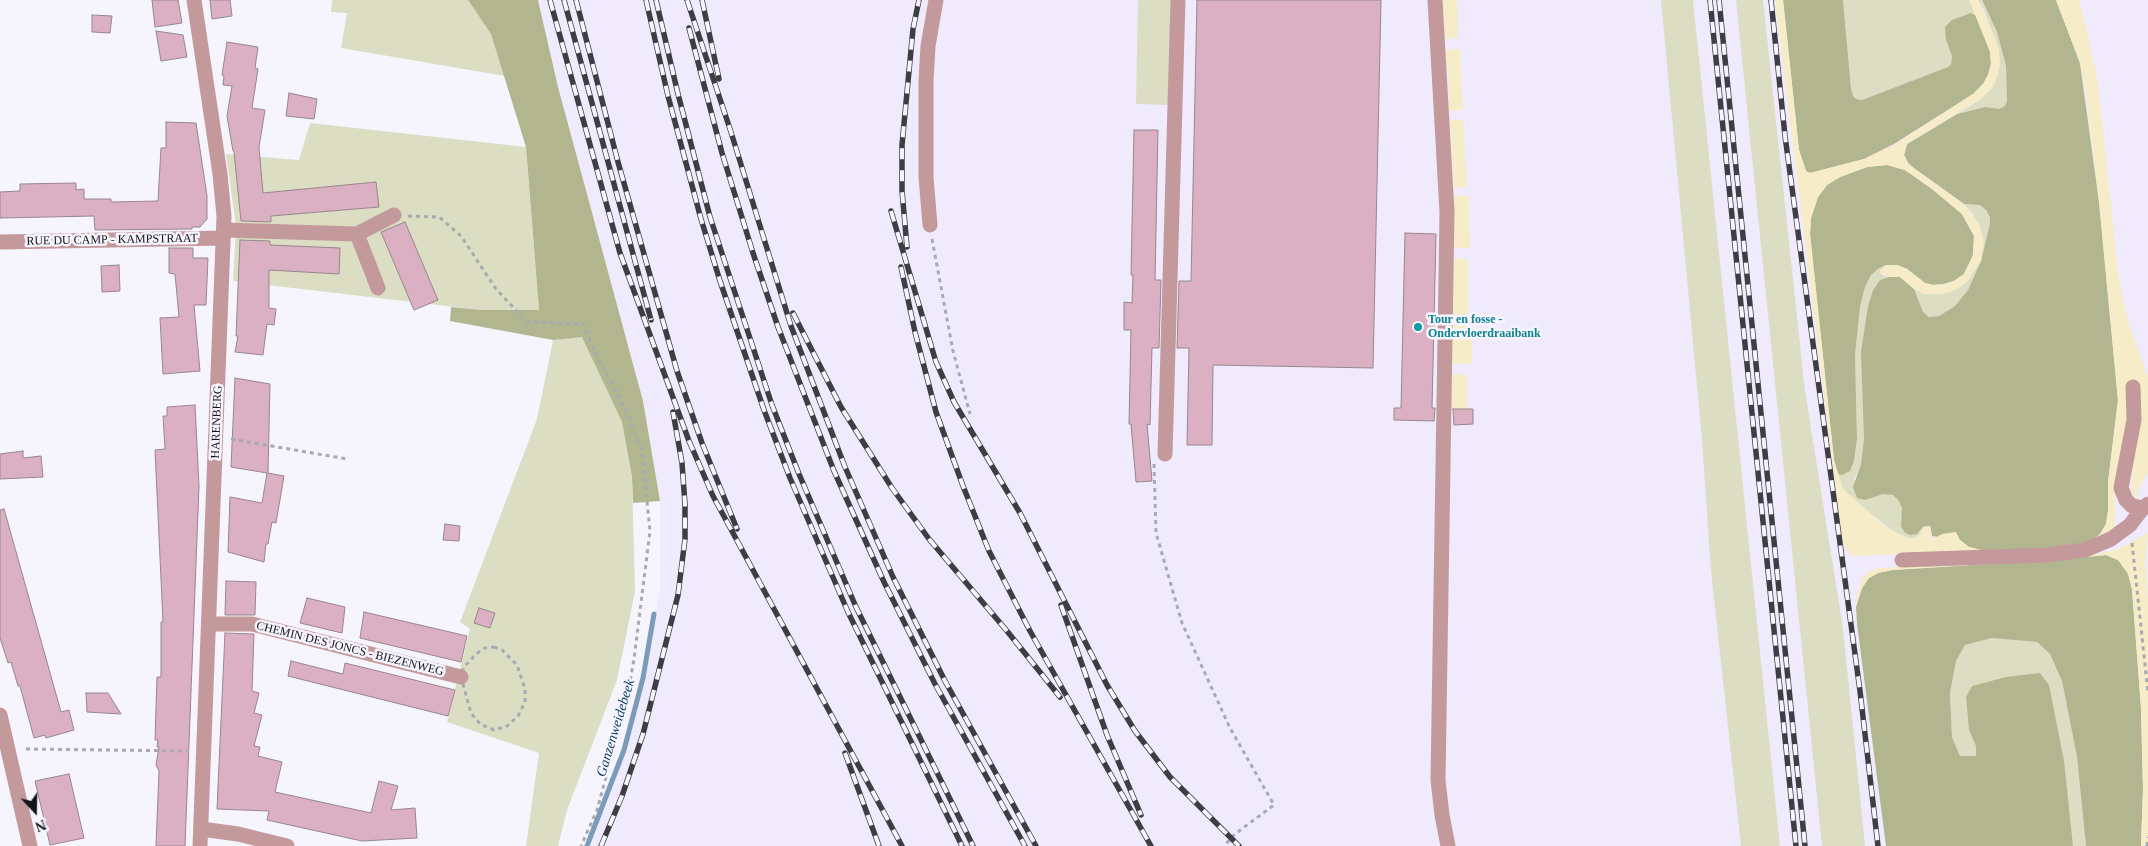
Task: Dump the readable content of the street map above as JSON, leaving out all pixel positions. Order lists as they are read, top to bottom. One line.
{"streets":{"street":["RUE DU CAMP - KAMPSTRAAT","HARENBERG","CHEMIN DES JONCS - BIEZENWEG"]},"crossings":[["RUE DU CAMP - KAMPSTRAAT","HARENBERG"],["HARENBERG","CHEMIN DES JONCS - BIEZENWEG"]],"water":["Ganzenweidebeek"],"places":["Tour en fosse - Ondervloerdraaibank"],"north":"bottom"}
